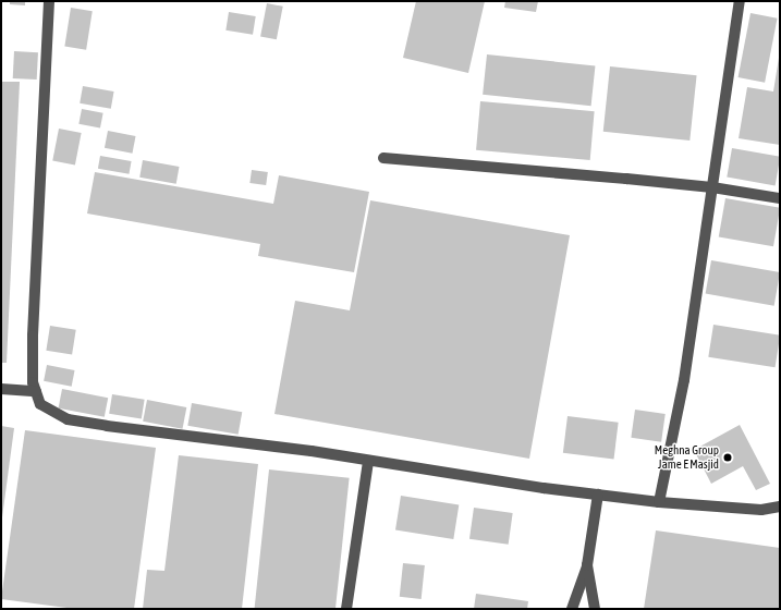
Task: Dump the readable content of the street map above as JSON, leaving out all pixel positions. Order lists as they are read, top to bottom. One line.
{"places":["Meghna Group Jame E Masjid"]}
